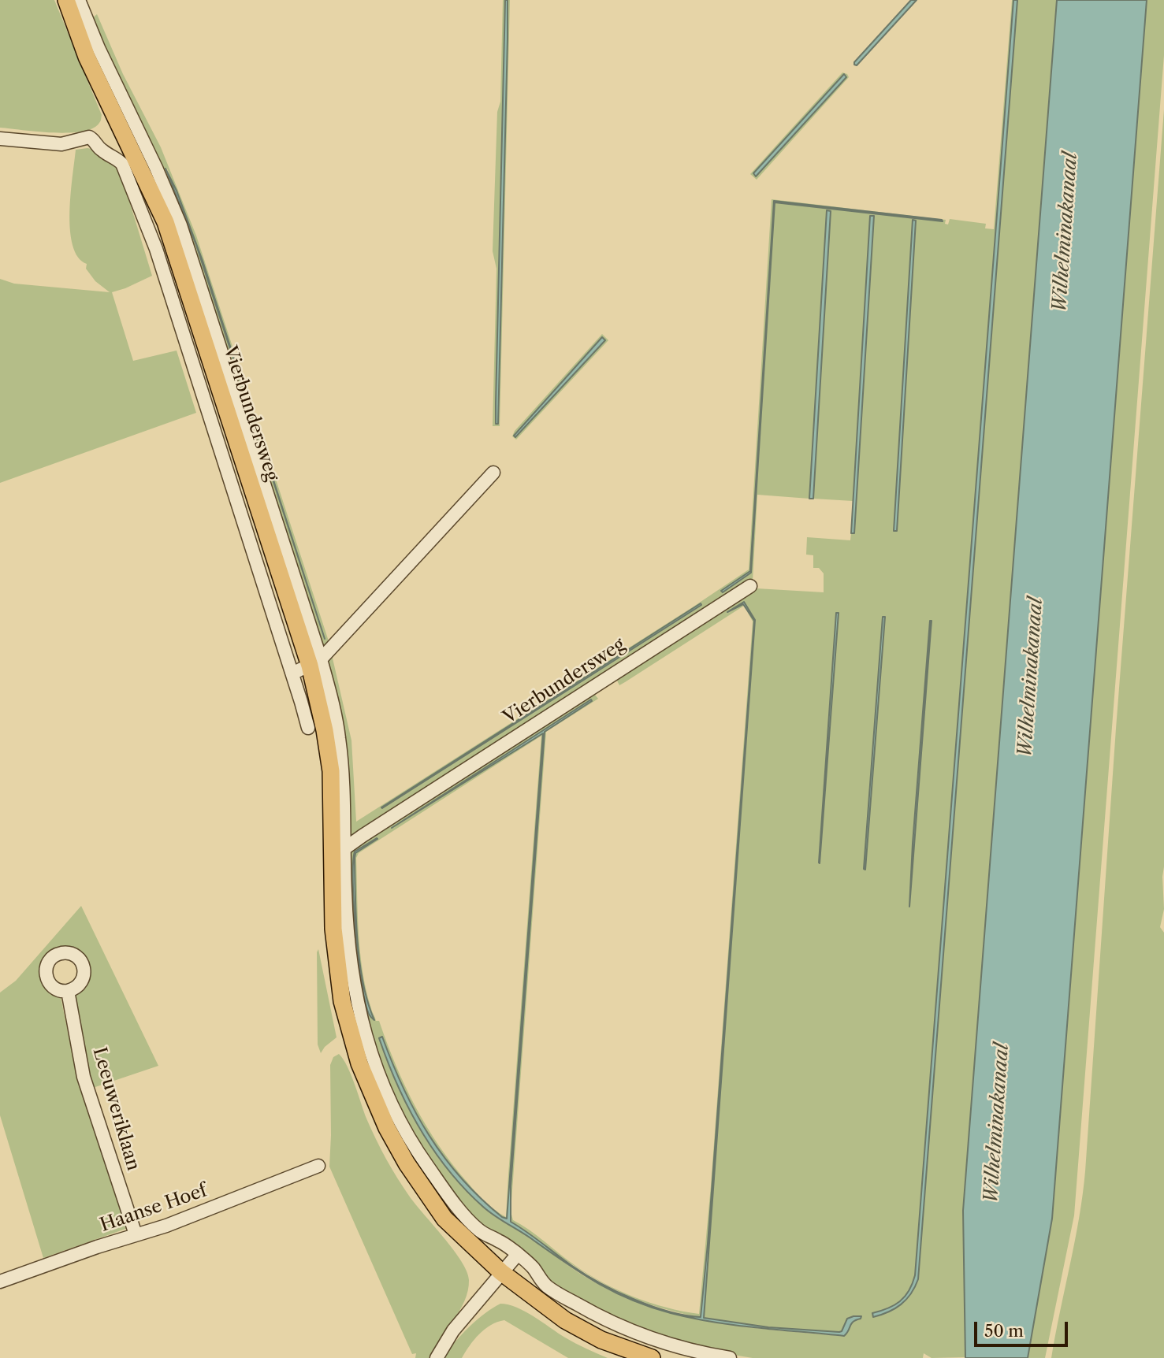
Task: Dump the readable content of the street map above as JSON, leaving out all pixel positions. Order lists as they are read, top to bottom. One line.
{"streets":{"main road":["Vierbundersweg"],"street":["Leeuweriklaan","Haanse Hoef"]},"crossings":[["Leeuweriklaan","Haanse Hoef"]],"water":["Wilhelminakanaal"],"scale_bar":"50 m"}
